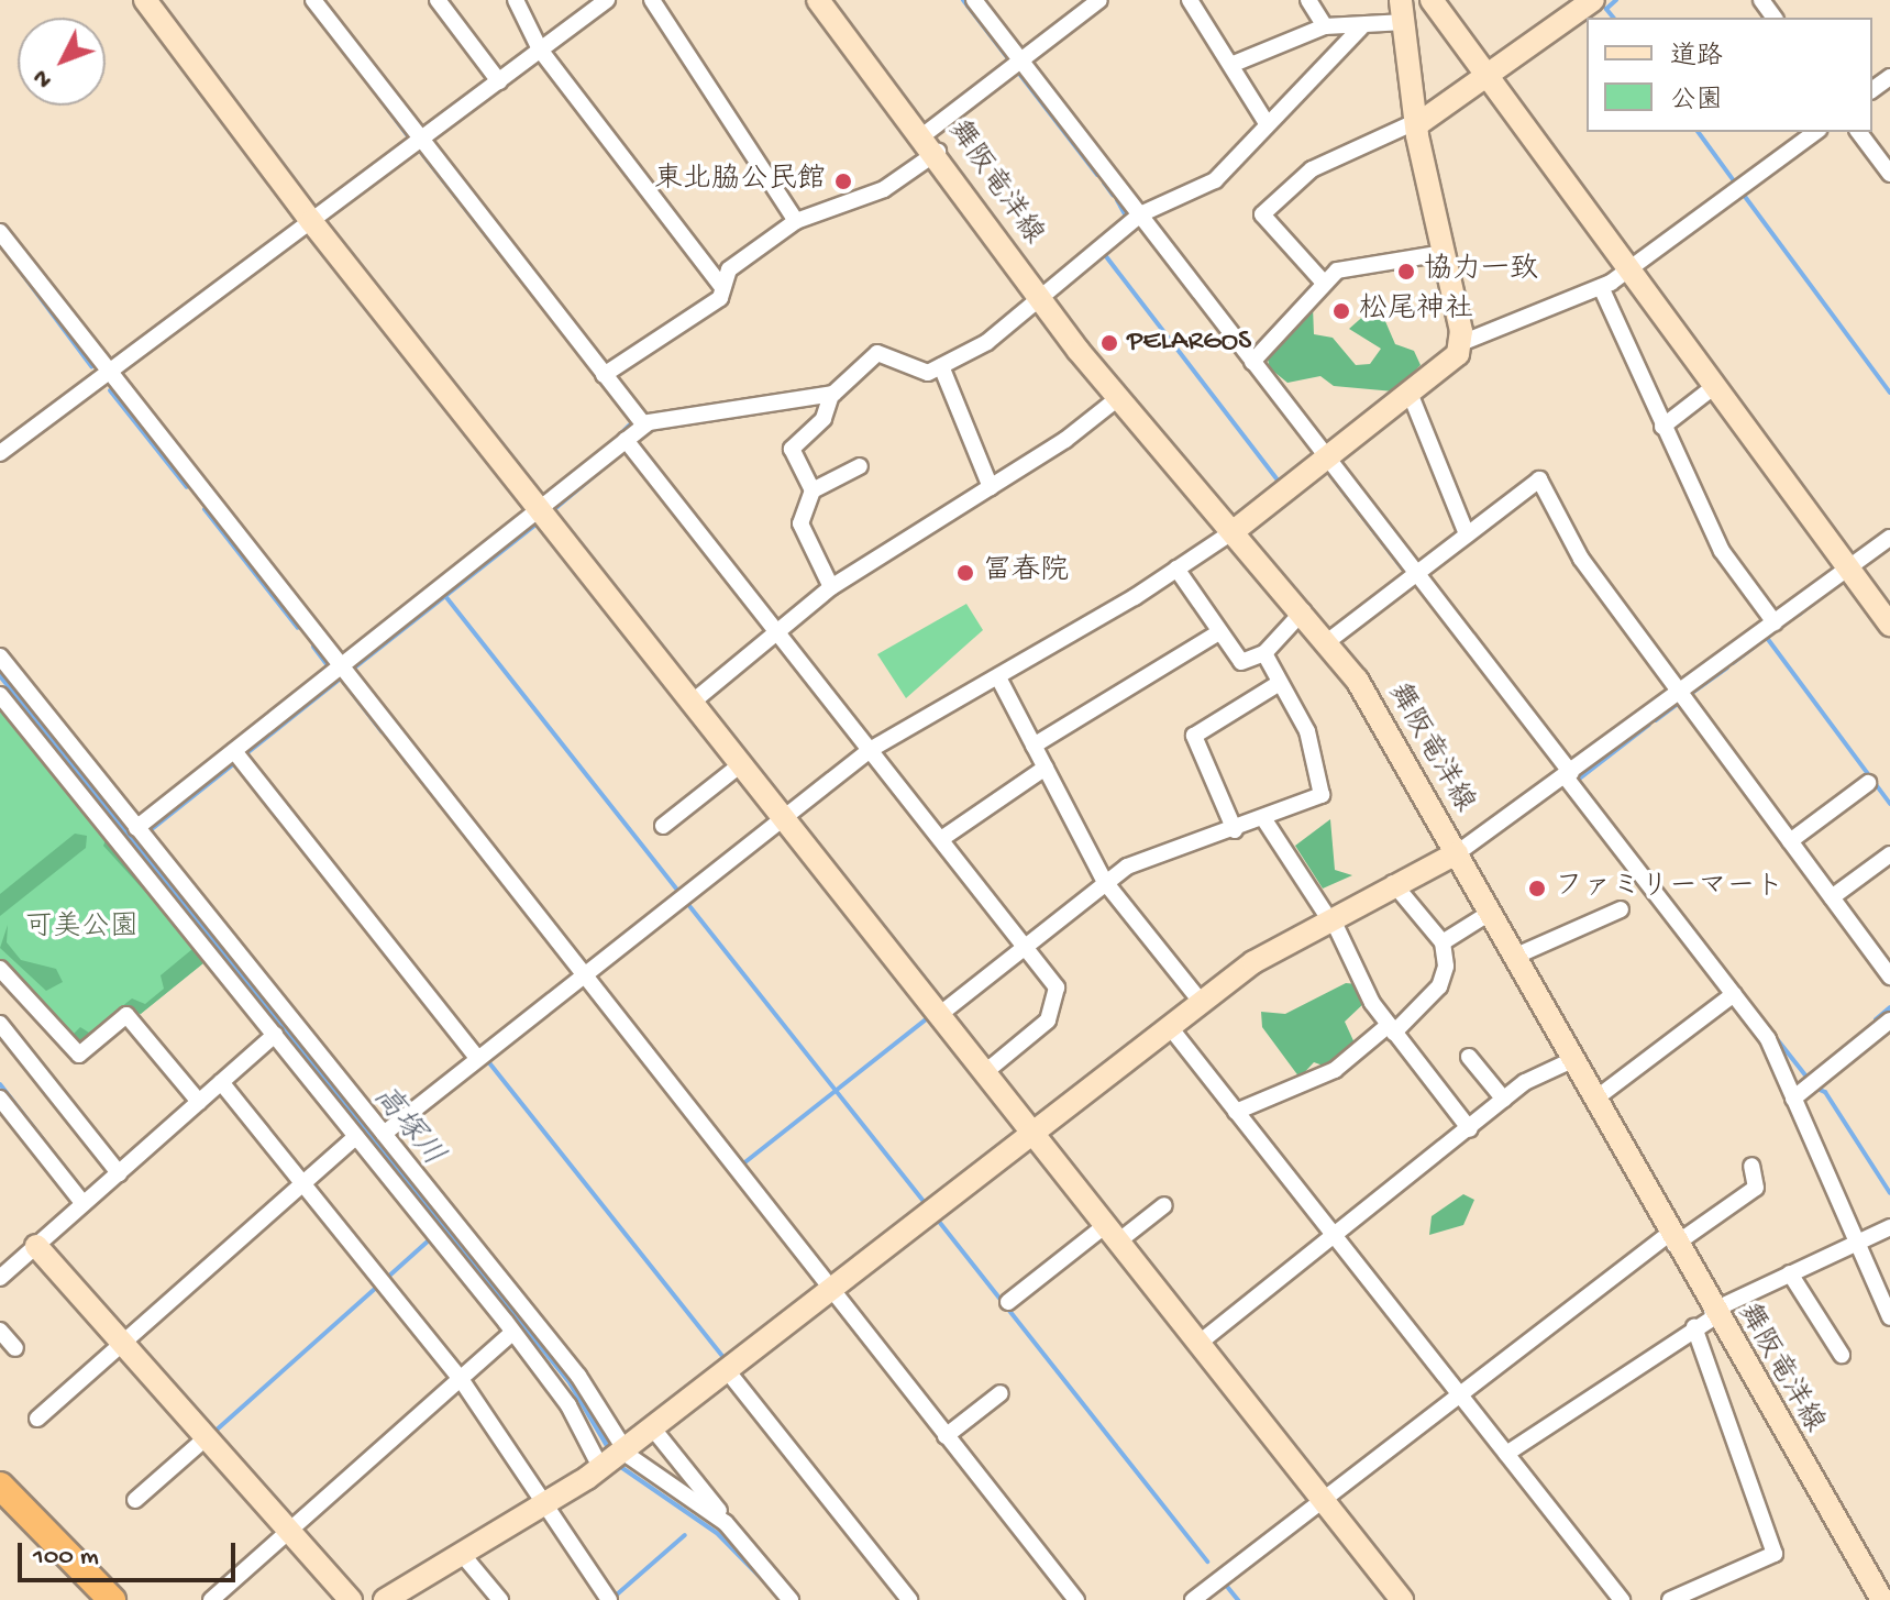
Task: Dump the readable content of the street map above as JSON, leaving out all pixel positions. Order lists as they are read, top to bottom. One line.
{"streets":{"street":["舞阪竜洋線"]},"water":["高塚川"],"parks":["可美公園"],"places":["東北脇公民館","協力一致","松尾神社","PELARGOS","冨春院","ファミリーマート"],"legend":["道路","公園"],"scale_bar":"100 m","north":"bottom left"}
